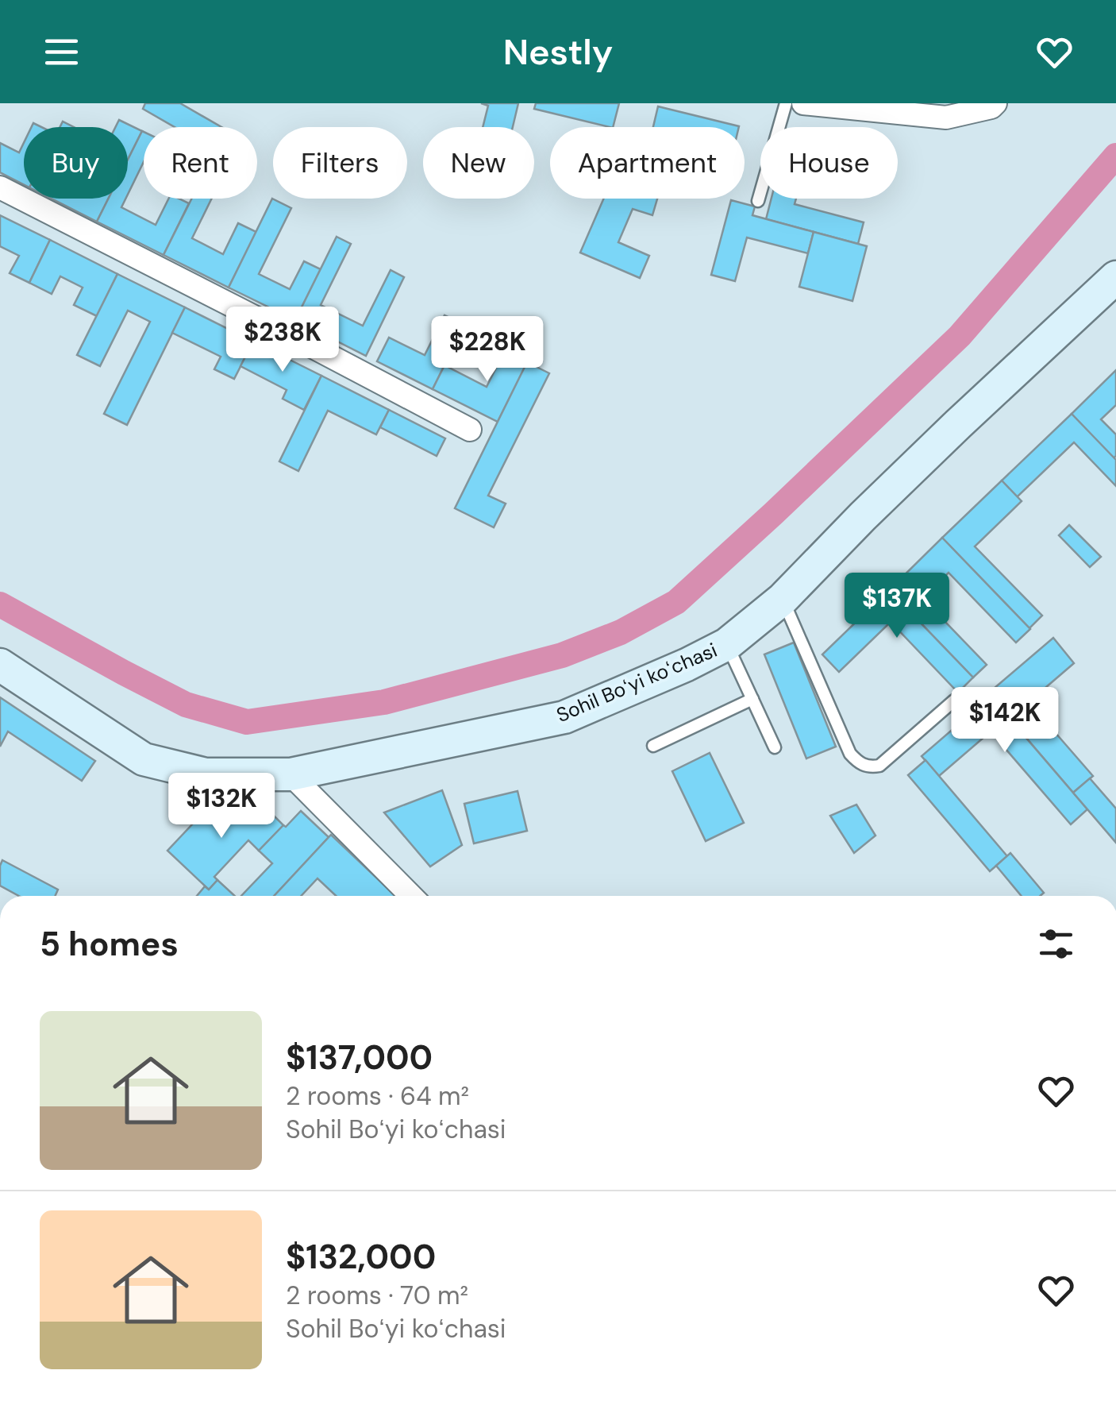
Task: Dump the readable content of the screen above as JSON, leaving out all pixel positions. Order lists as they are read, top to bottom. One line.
{"streets":{"main road":["Sohil Boʻyi koʻchasi"]},"page":{"header":"Nestly","chip":["Buy","Rent","Filters","New","Apartment","House"],"price":["$238K","$228K","$137K","$142K","$132K"],"heading":"5 homes","list":[{"name":"$137,000","note":"2 rooms · 64 m² · Sohil Boʻyi koʻchasi"},{"name":"$132,000","note":"2 rooms · 70 m² · Sohil Boʻyi koʻchasi"}]}}
